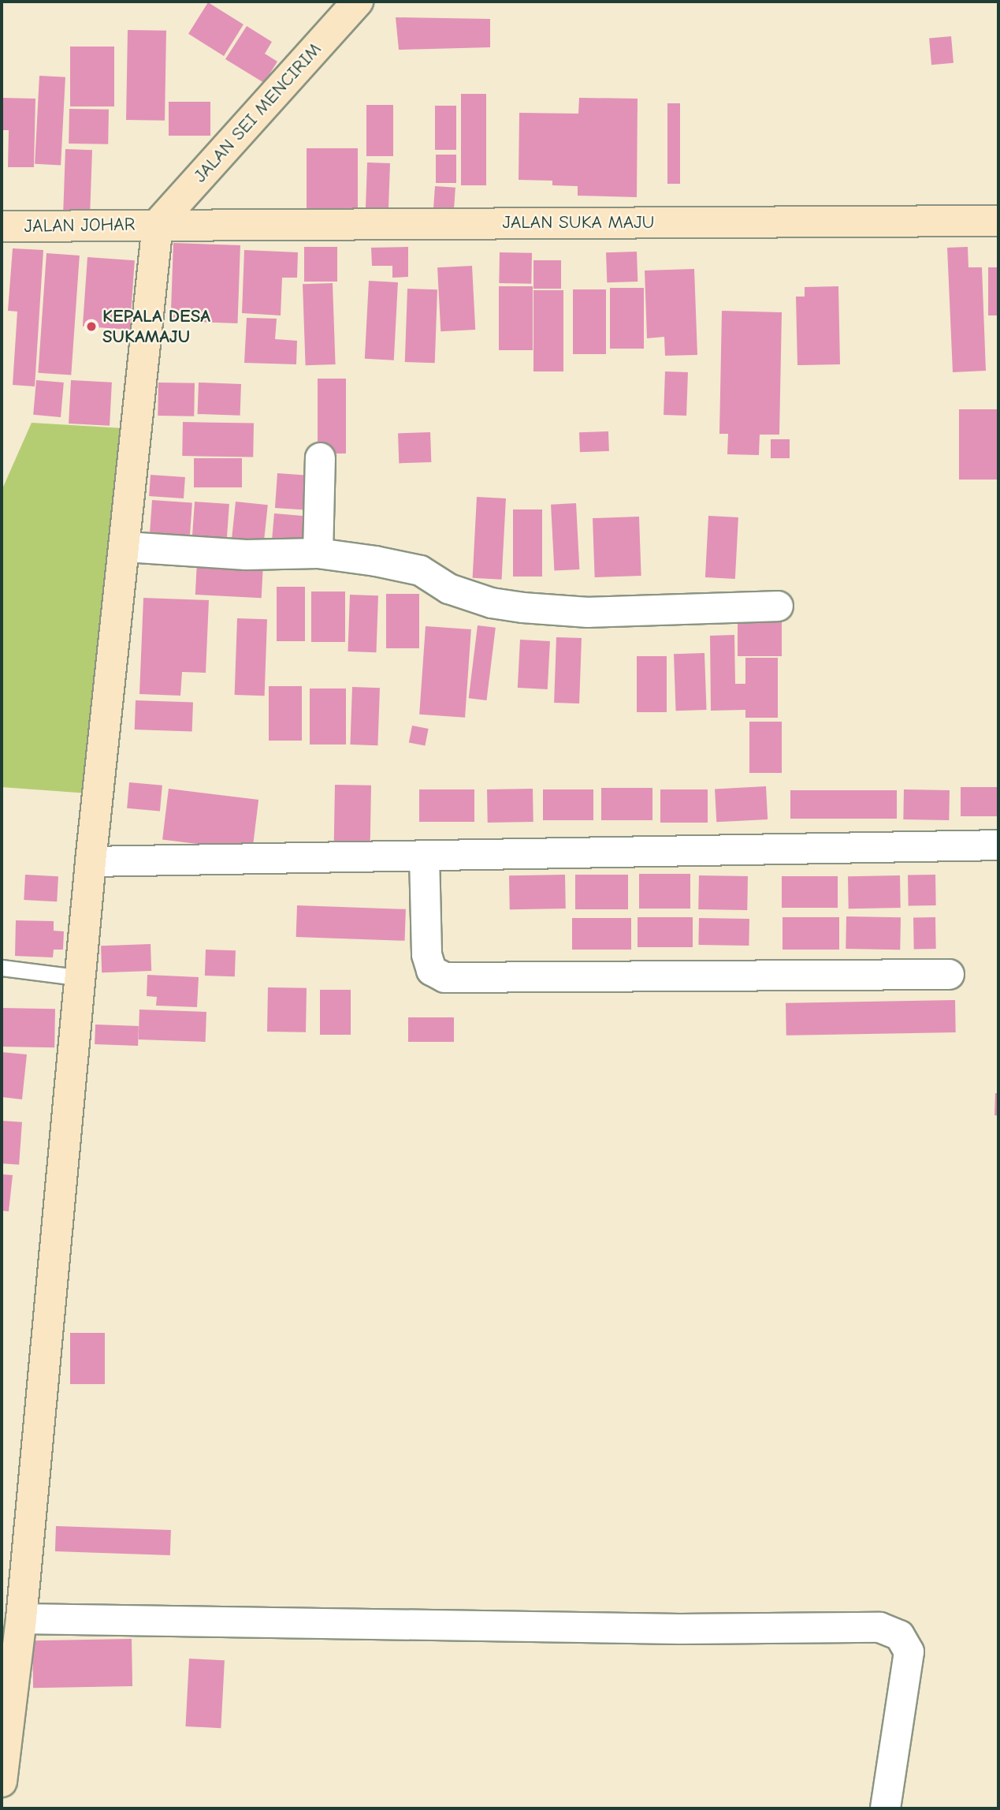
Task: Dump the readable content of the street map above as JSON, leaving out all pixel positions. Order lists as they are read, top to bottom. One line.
{"streets":{"street":["JALAN SEI MENCIRIM","JALAN SUKA MAJU","JALAN JOHAR"]},"crossings":[["JALAN SEI MENCIRIM","JALAN SUKA MAJU"],["JALAN SEI MENCIRIM","JALAN JOHAR"],["JALAN SUKA MAJU","JALAN JOHAR"]],"places":["KEPALA DESA SUKAMAJU"]}
